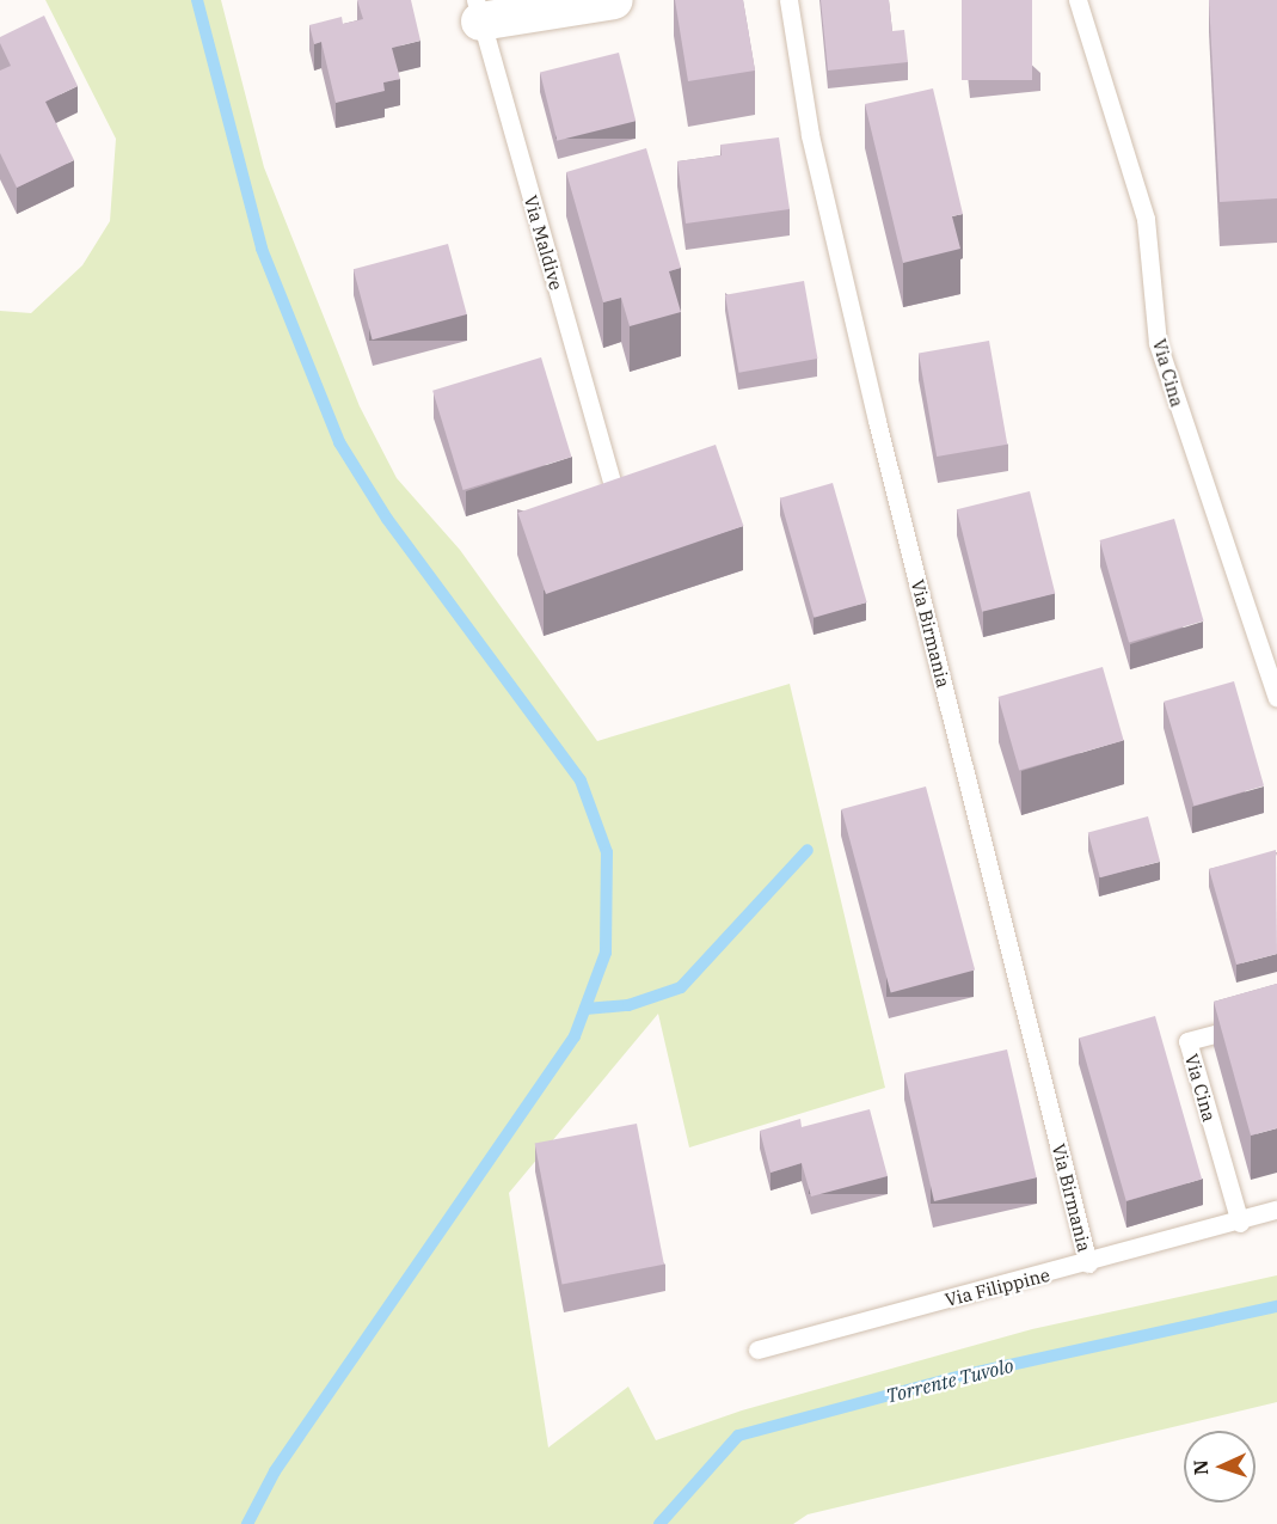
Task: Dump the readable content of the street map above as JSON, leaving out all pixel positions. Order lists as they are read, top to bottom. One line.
{"streets":{"lane":["Via Maldive","Via Cina","Via Birmania","Via Filippine"]},"crossings":[["Via Cina","Via Filippine"],["Via Birmania","Via Filippine"]],"water":["Torrente Tuvolo"],"north":"left"}
